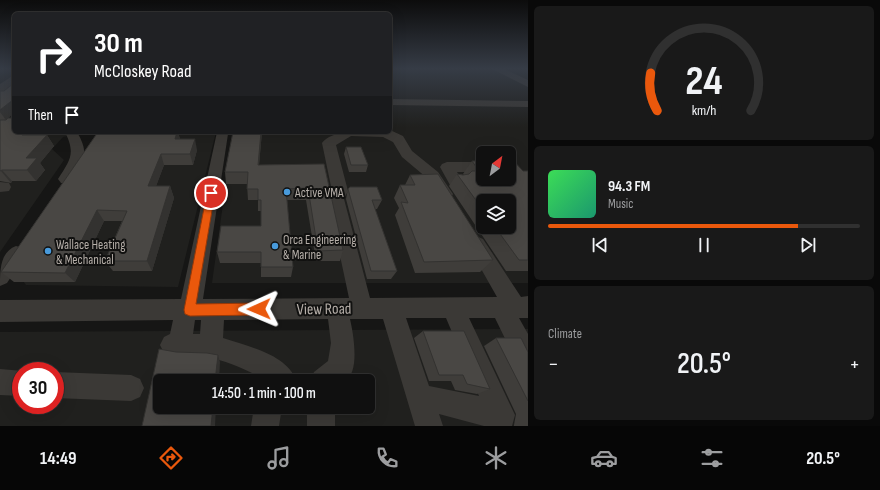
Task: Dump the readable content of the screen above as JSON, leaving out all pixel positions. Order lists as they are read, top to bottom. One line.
{"streets":{"street":["View Road"]},"places":["Active VMA","Orca Engineering & Marine","Wallace Heating & Mechanical"],"north":"top right","page":{"turn":["30 m","McCloskey Road"],"then":"Then","song":["94.3 FM","Music"],"tile":"Climate","heat":["−","20.5°","+"],"limit":"30","trip":"14:50 · 1 min · 100 m","tabs":["14:49","20.5°"],"gauge":["24","km/h"]}}
